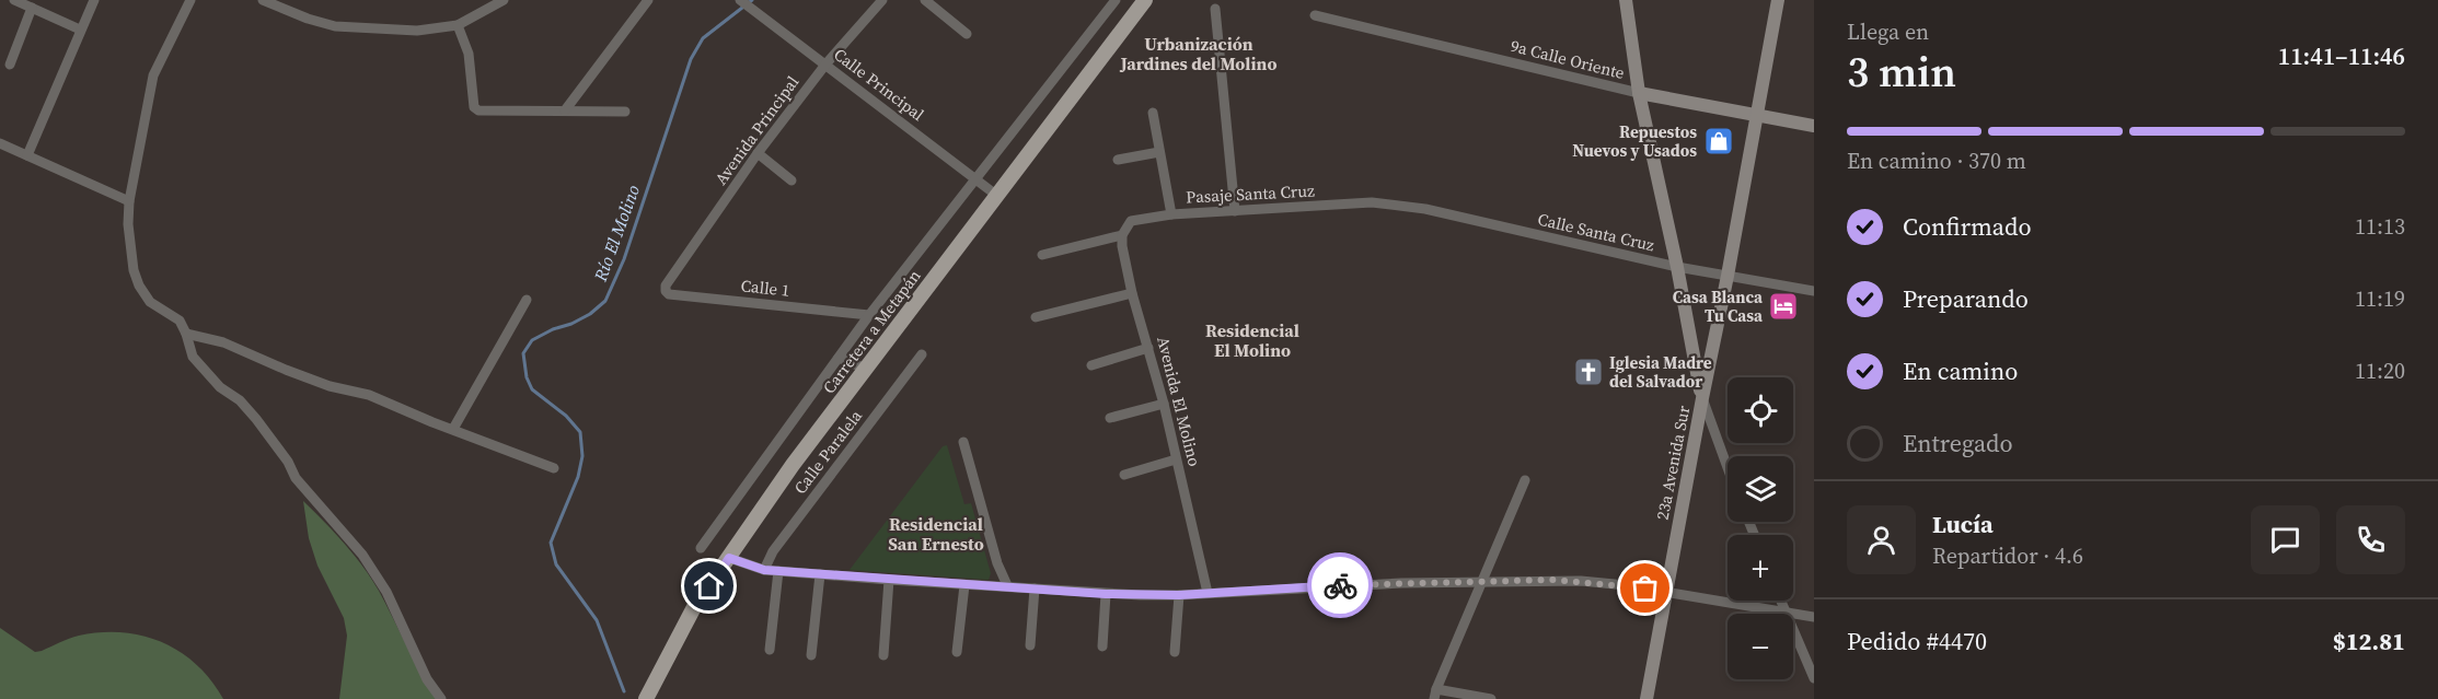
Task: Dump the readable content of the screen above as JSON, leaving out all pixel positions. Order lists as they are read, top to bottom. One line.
{"streets":{"main road":["9a Calle Oriente","Carretera a Metapán","23a Avenida Sur"],"street":["Calle Principal","Avenida Principal","Pasaje Santa Cruz","Calle Santa Cruz","Calle 1","Avenida El Molino","Calle Paralela"]},"crossings":[["9a Calle Oriente","23a Avenida Sur"],["Calle Principal","Avenida Principal"],["Calle Principal","Carretera a Metapán"],["Avenida Principal","Calle 1"],["Pasaje Santa Cruz","Calle Santa Cruz"],["Pasaje Santa Cruz","Avenida El Molino"],["Calle Santa Cruz","23a Avenida Sur"]],"districts":["Urbanización Jardines del Molino","Residencial El Molino","Residencial San Ernesto"],"water":["Río El Molino"],"places":{"shop":["Repuestos Nuevos y Usados"],"hotel":["Casa Blanca Tu Casa"],"church":["Iglesia Madre del Salvador"]},"page":{"heading":["3 min","Llega en","11:41–11:46"],"panel":["Lucía","Repartidor · 4.6","Pedido #4470","$12.81"],"bar":"En camino · 370 m","list":[["Confirmado","11:13"],["Preparando","11:19"],["En camino","11:20"],"Entregado"],"map_buttons":["+","−"]}}
